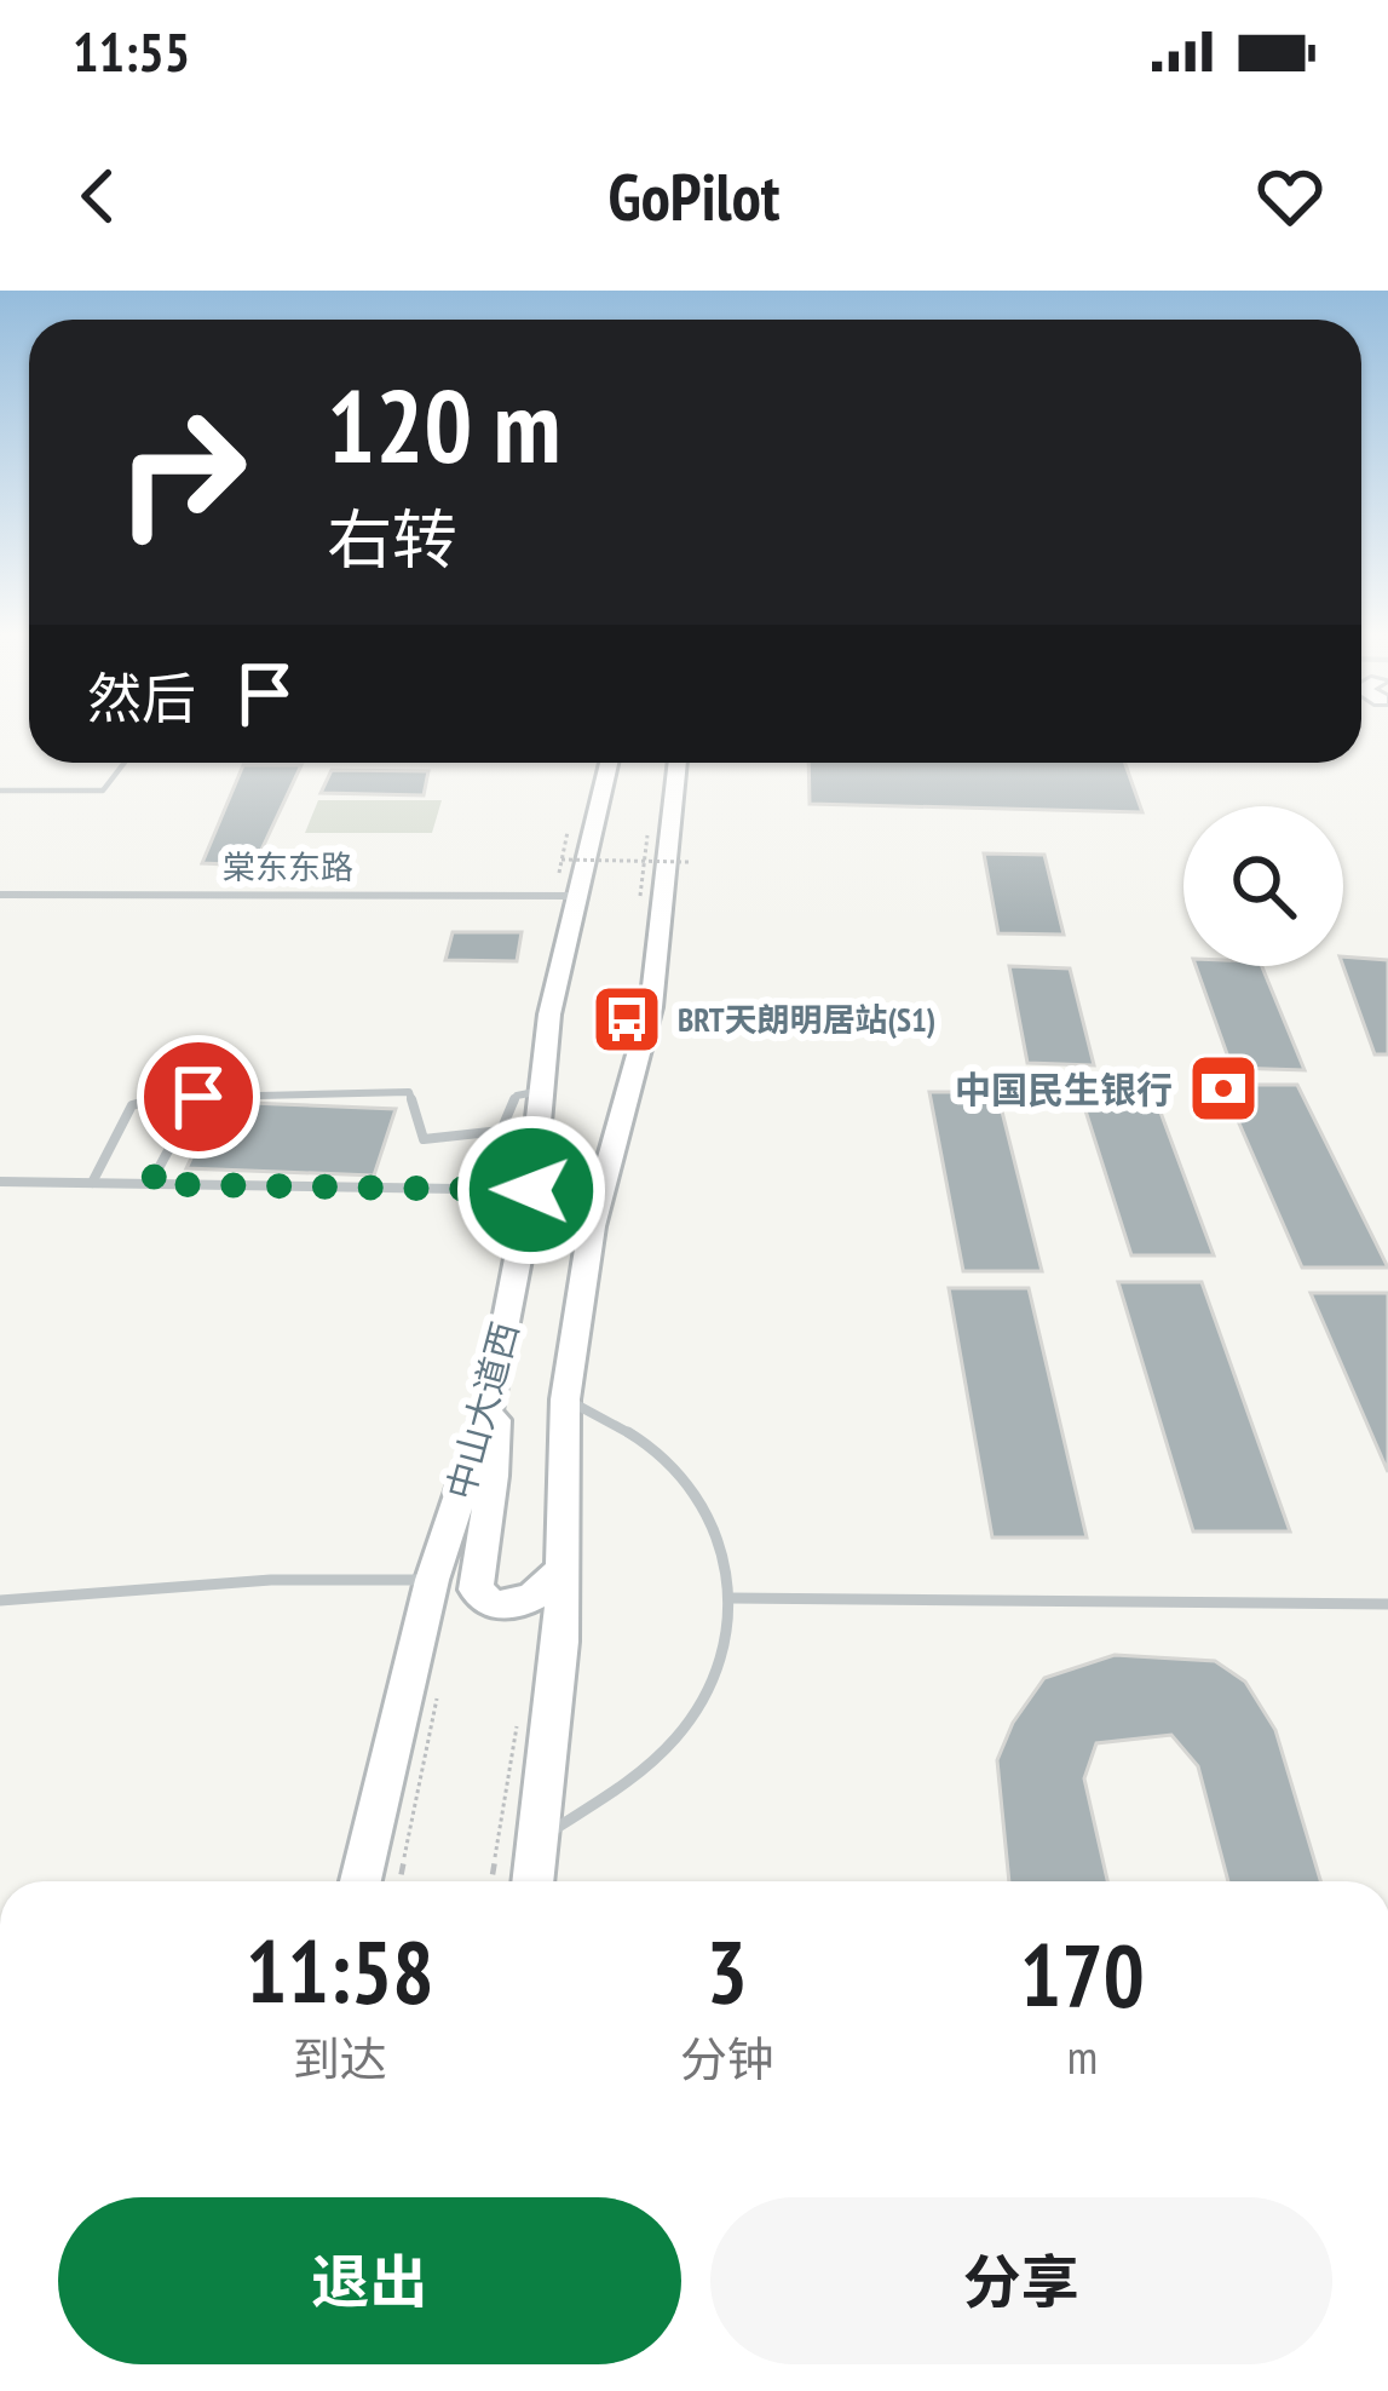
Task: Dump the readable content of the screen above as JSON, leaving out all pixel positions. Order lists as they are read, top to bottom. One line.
{"streets":{"main road":["中山大道西"],"street":["棠东东路"]},"crossings":[["棠东东路","中山大道西"]],"places":{"bus stop":["BRT天朗明居站(S1)"],"bank":["中国民生银行"]},"page":{"status":"11:55","header":"GoPilot","turn":["120 m","右转"],"then":"然后","eta":["11:58","到达","3","分钟","170","m"],"buttons":["退出","分享"]}}
